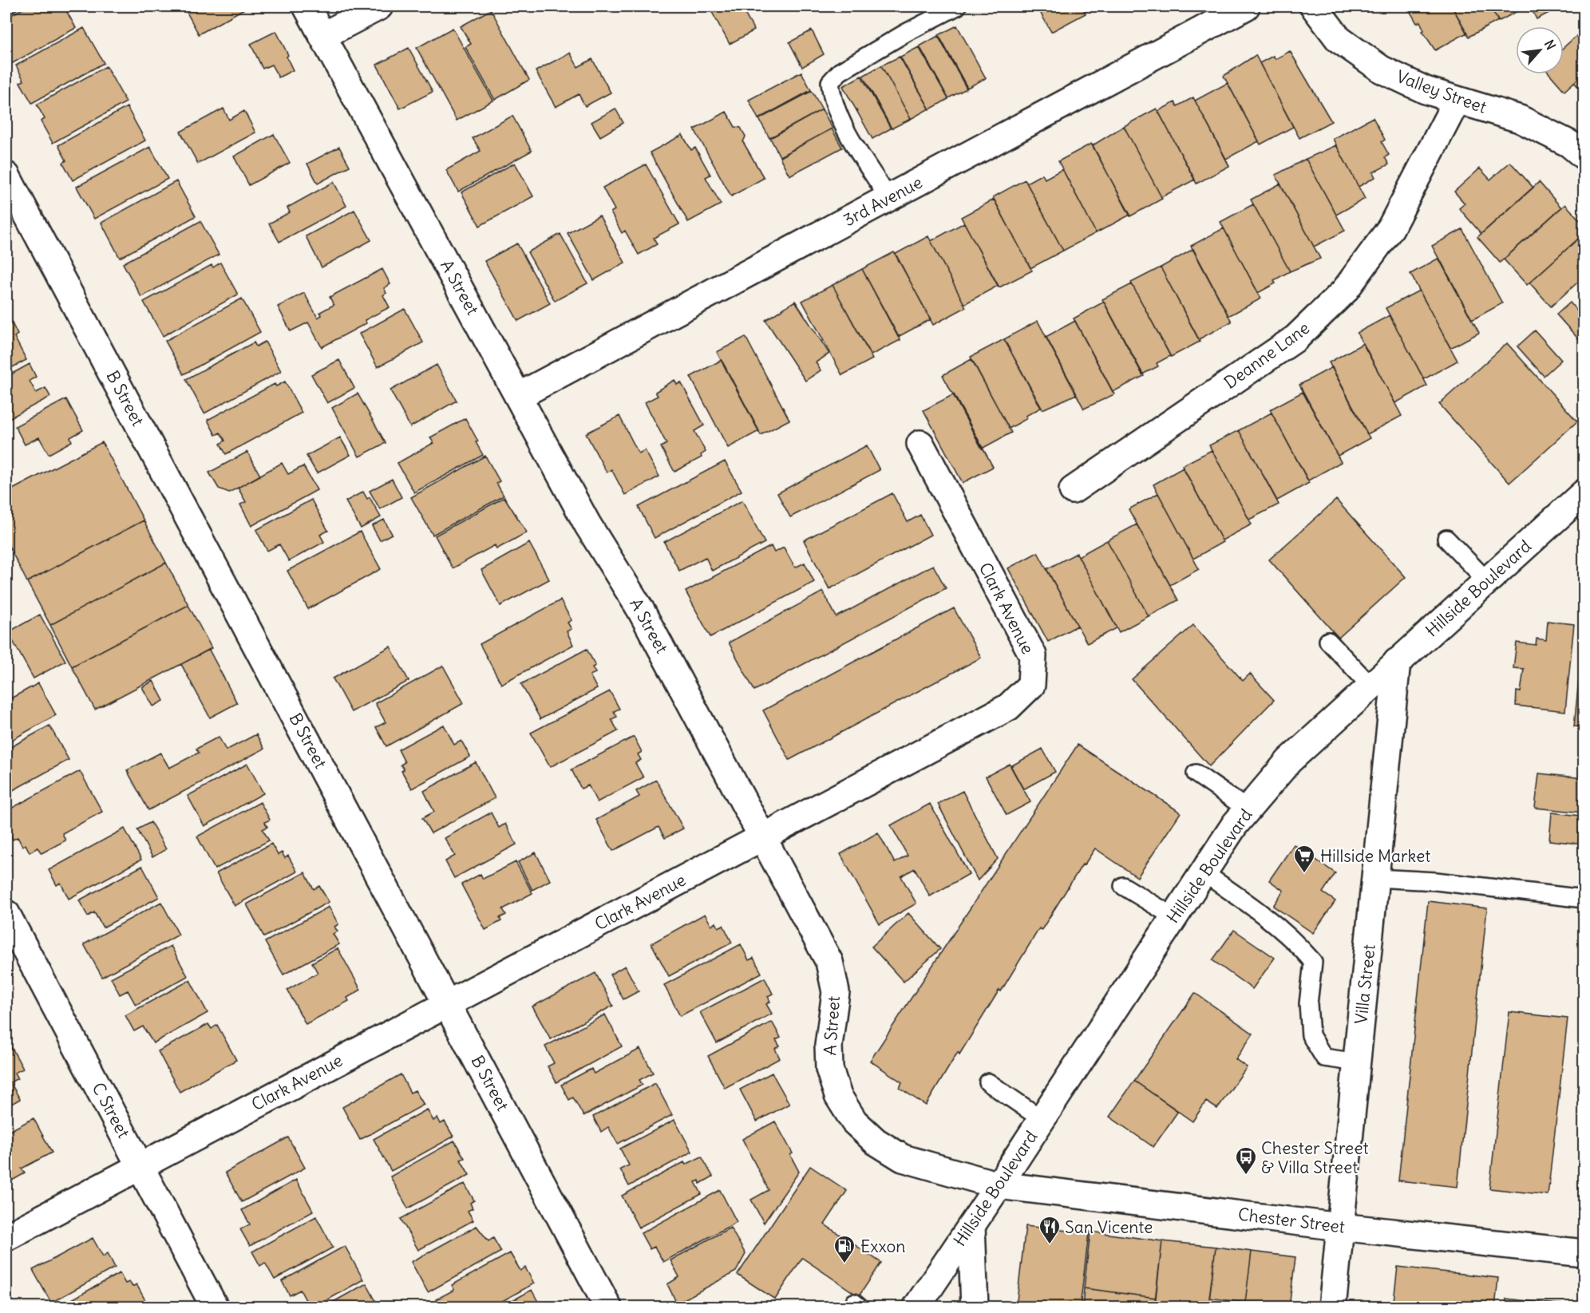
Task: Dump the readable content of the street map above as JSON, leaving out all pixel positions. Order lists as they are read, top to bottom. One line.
{"streets":{"street":["Valley Street","3rd Avenue","A Street","Deanne Lane","B Street","Hillside Boulevard","Clark Avenue","Villa Street","C Street","Chester Street"]},"crossings":[["Valley Street","Deanne Lane"],["3rd Avenue","A Street"],["A Street","Hillside Boulevard"],["A Street","Clark Avenue"],["A Street","Chester Street"],["B Street","Clark Avenue"],["Hillside Boulevard","Villa Street"],["Hillside Boulevard","Chester Street"],["Clark Avenue","C Street"],["Villa Street","Chester Street"]],"places":{"supermarket":["Hillside Market"],"bus stop":["Chester Street & Villa Street"],"restaurant":["San Vicente"],"fuel station":["Exxon"]},"north":"top right"}
